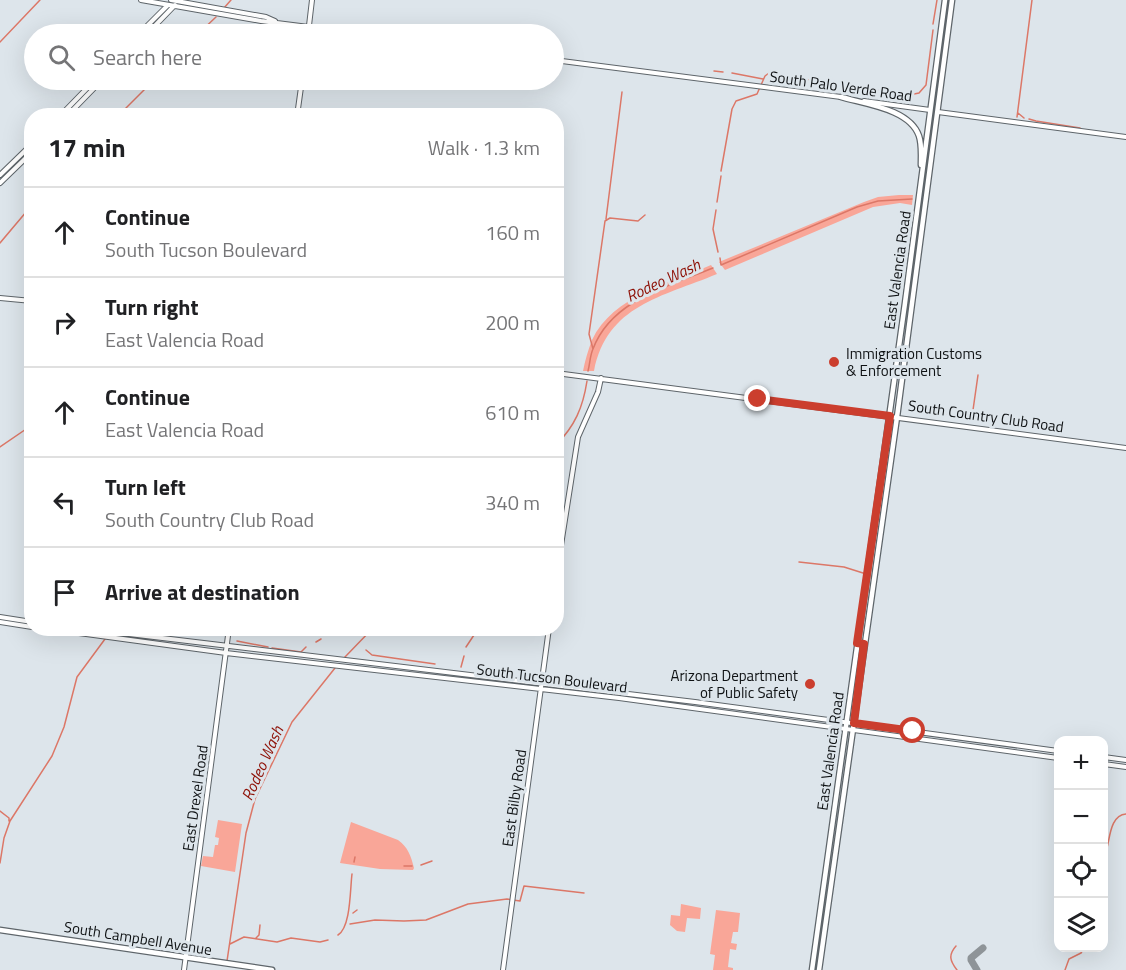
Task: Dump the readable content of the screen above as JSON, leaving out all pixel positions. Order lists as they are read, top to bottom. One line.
{"streets":{"main road":["South Palo Verde Road","East Valencia Road","South Country Club Road","South Tucson Boulevard","East Drexel Road","East Bilby Road","South Campbell Avenue"]},"crossings":[["South Palo Verde Road","East Valencia Road"],["East Valencia Road","South Country Club Road"],["East Valencia Road","South Tucson Boulevard"],["South Tucson Boulevard","East Drexel Road"],["South Tucson Boulevard","East Bilby Road"],["East Drexel Road","South Campbell Avenue"]],"water":["Rodeo Wash"],"places":["Immigration Customs & Enforcement","Arizona Department of Public Safety"],"page":{"search":"Search here","heading":["17 min","Walk · 1.3 km"],"list":[["Continue","South Tucson Boulevard","160 m"],["Turn right","East Valencia Road","200 m"],["Continue","East Valencia Road","610 m"],["Turn left","South Country Club Road","340 m"],"Arrive at destination"],"map_buttons":["+","−"]}}
